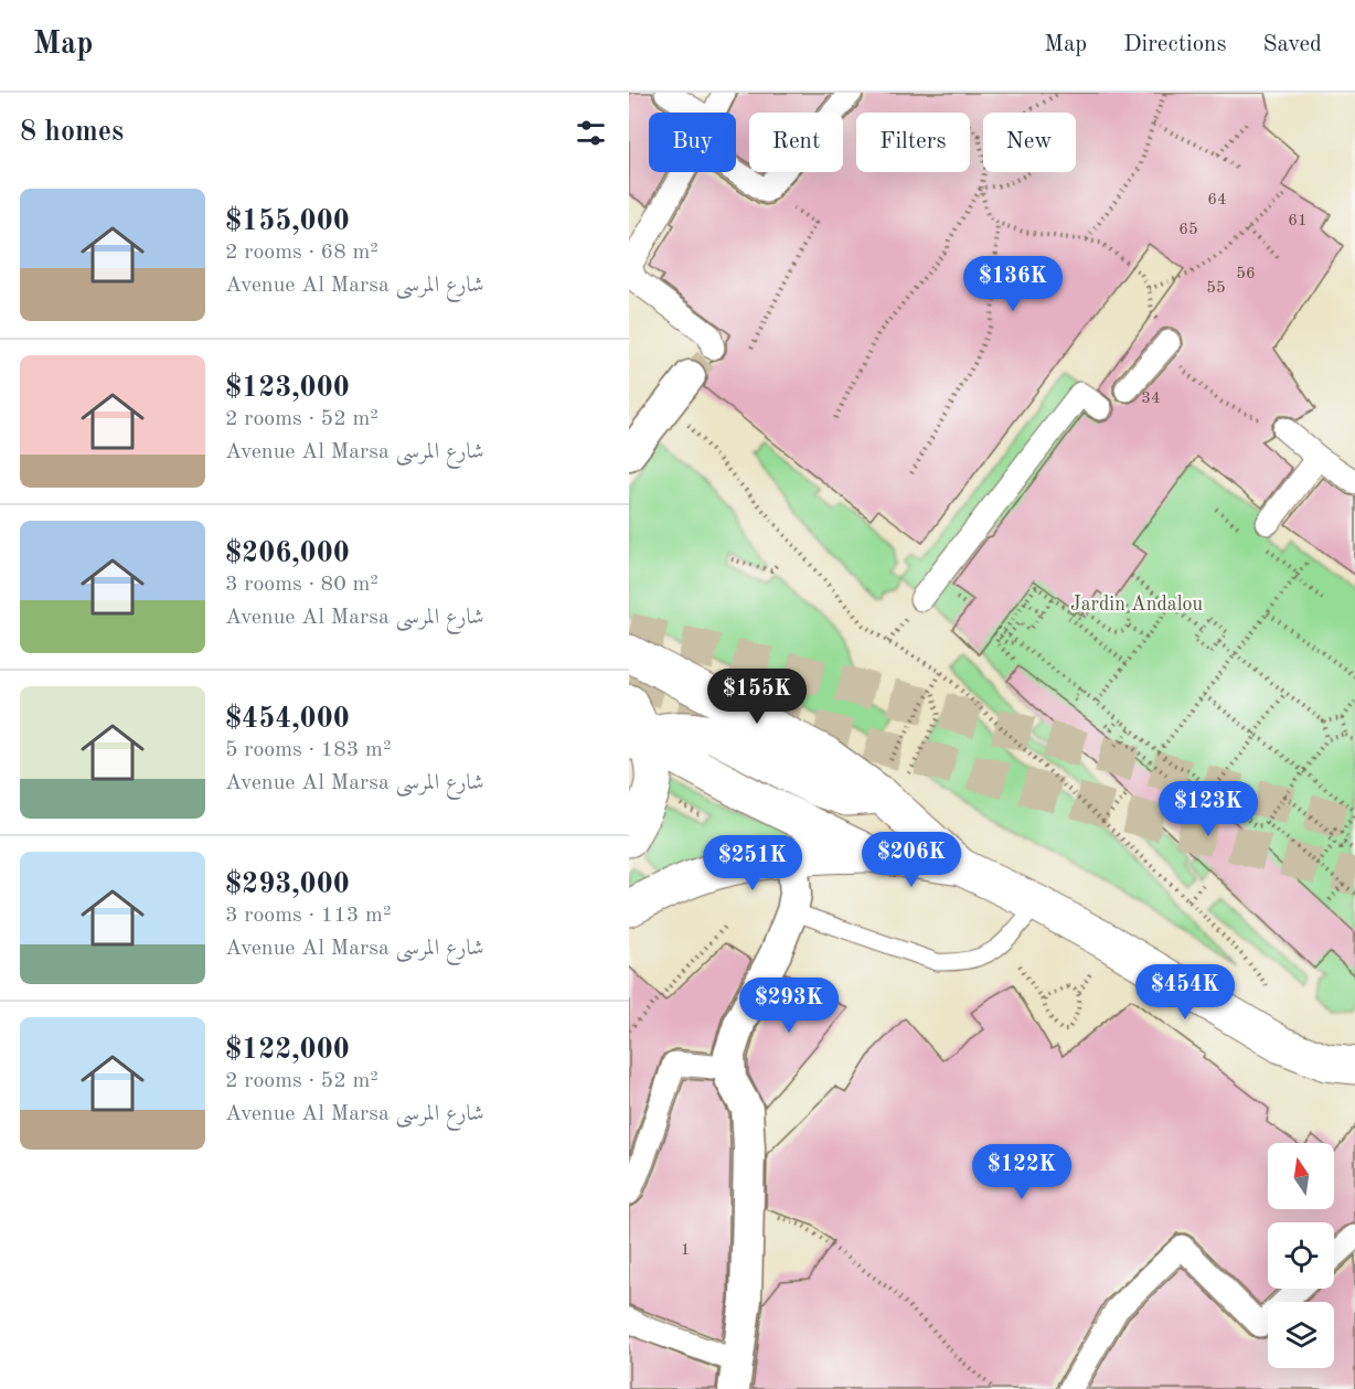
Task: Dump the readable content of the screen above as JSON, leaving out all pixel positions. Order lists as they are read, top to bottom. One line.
{"parks":["Jardin Andalou"],"house_numbers":["64","61","65","56","55","34","1"],"north":"top","page":{"header":"Map","nav":["Map","Directions","Saved"],"heading":"8 homes","chip":["Buy","Rent","Filters","New"],"list":[{"name":"$155,000","note":"2 rooms · 68 m² · Avenue Al Marsa شارع المرسى"},{"name":"$123,000","note":"2 rooms · 52 m² · Avenue Al Marsa شارع المرسى"},{"name":"$206,000","note":"3 rooms · 80 m² · Avenue Al Marsa شارع المرسى"},{"name":"$454,000","note":"5 rooms · 183 m² · Avenue Al Marsa شارع المرسى"},{"name":"$293,000","note":"3 rooms · 113 m² · Avenue Al Marsa شارع المرسى"},{"name":"$122,000","note":"2 rooms · 52 m² · Avenue Al Marsa شارع المرسى"}],"price":["$136K","$155K","$123K","$206K","$251K","$454K","$293K","$122K"]}}
